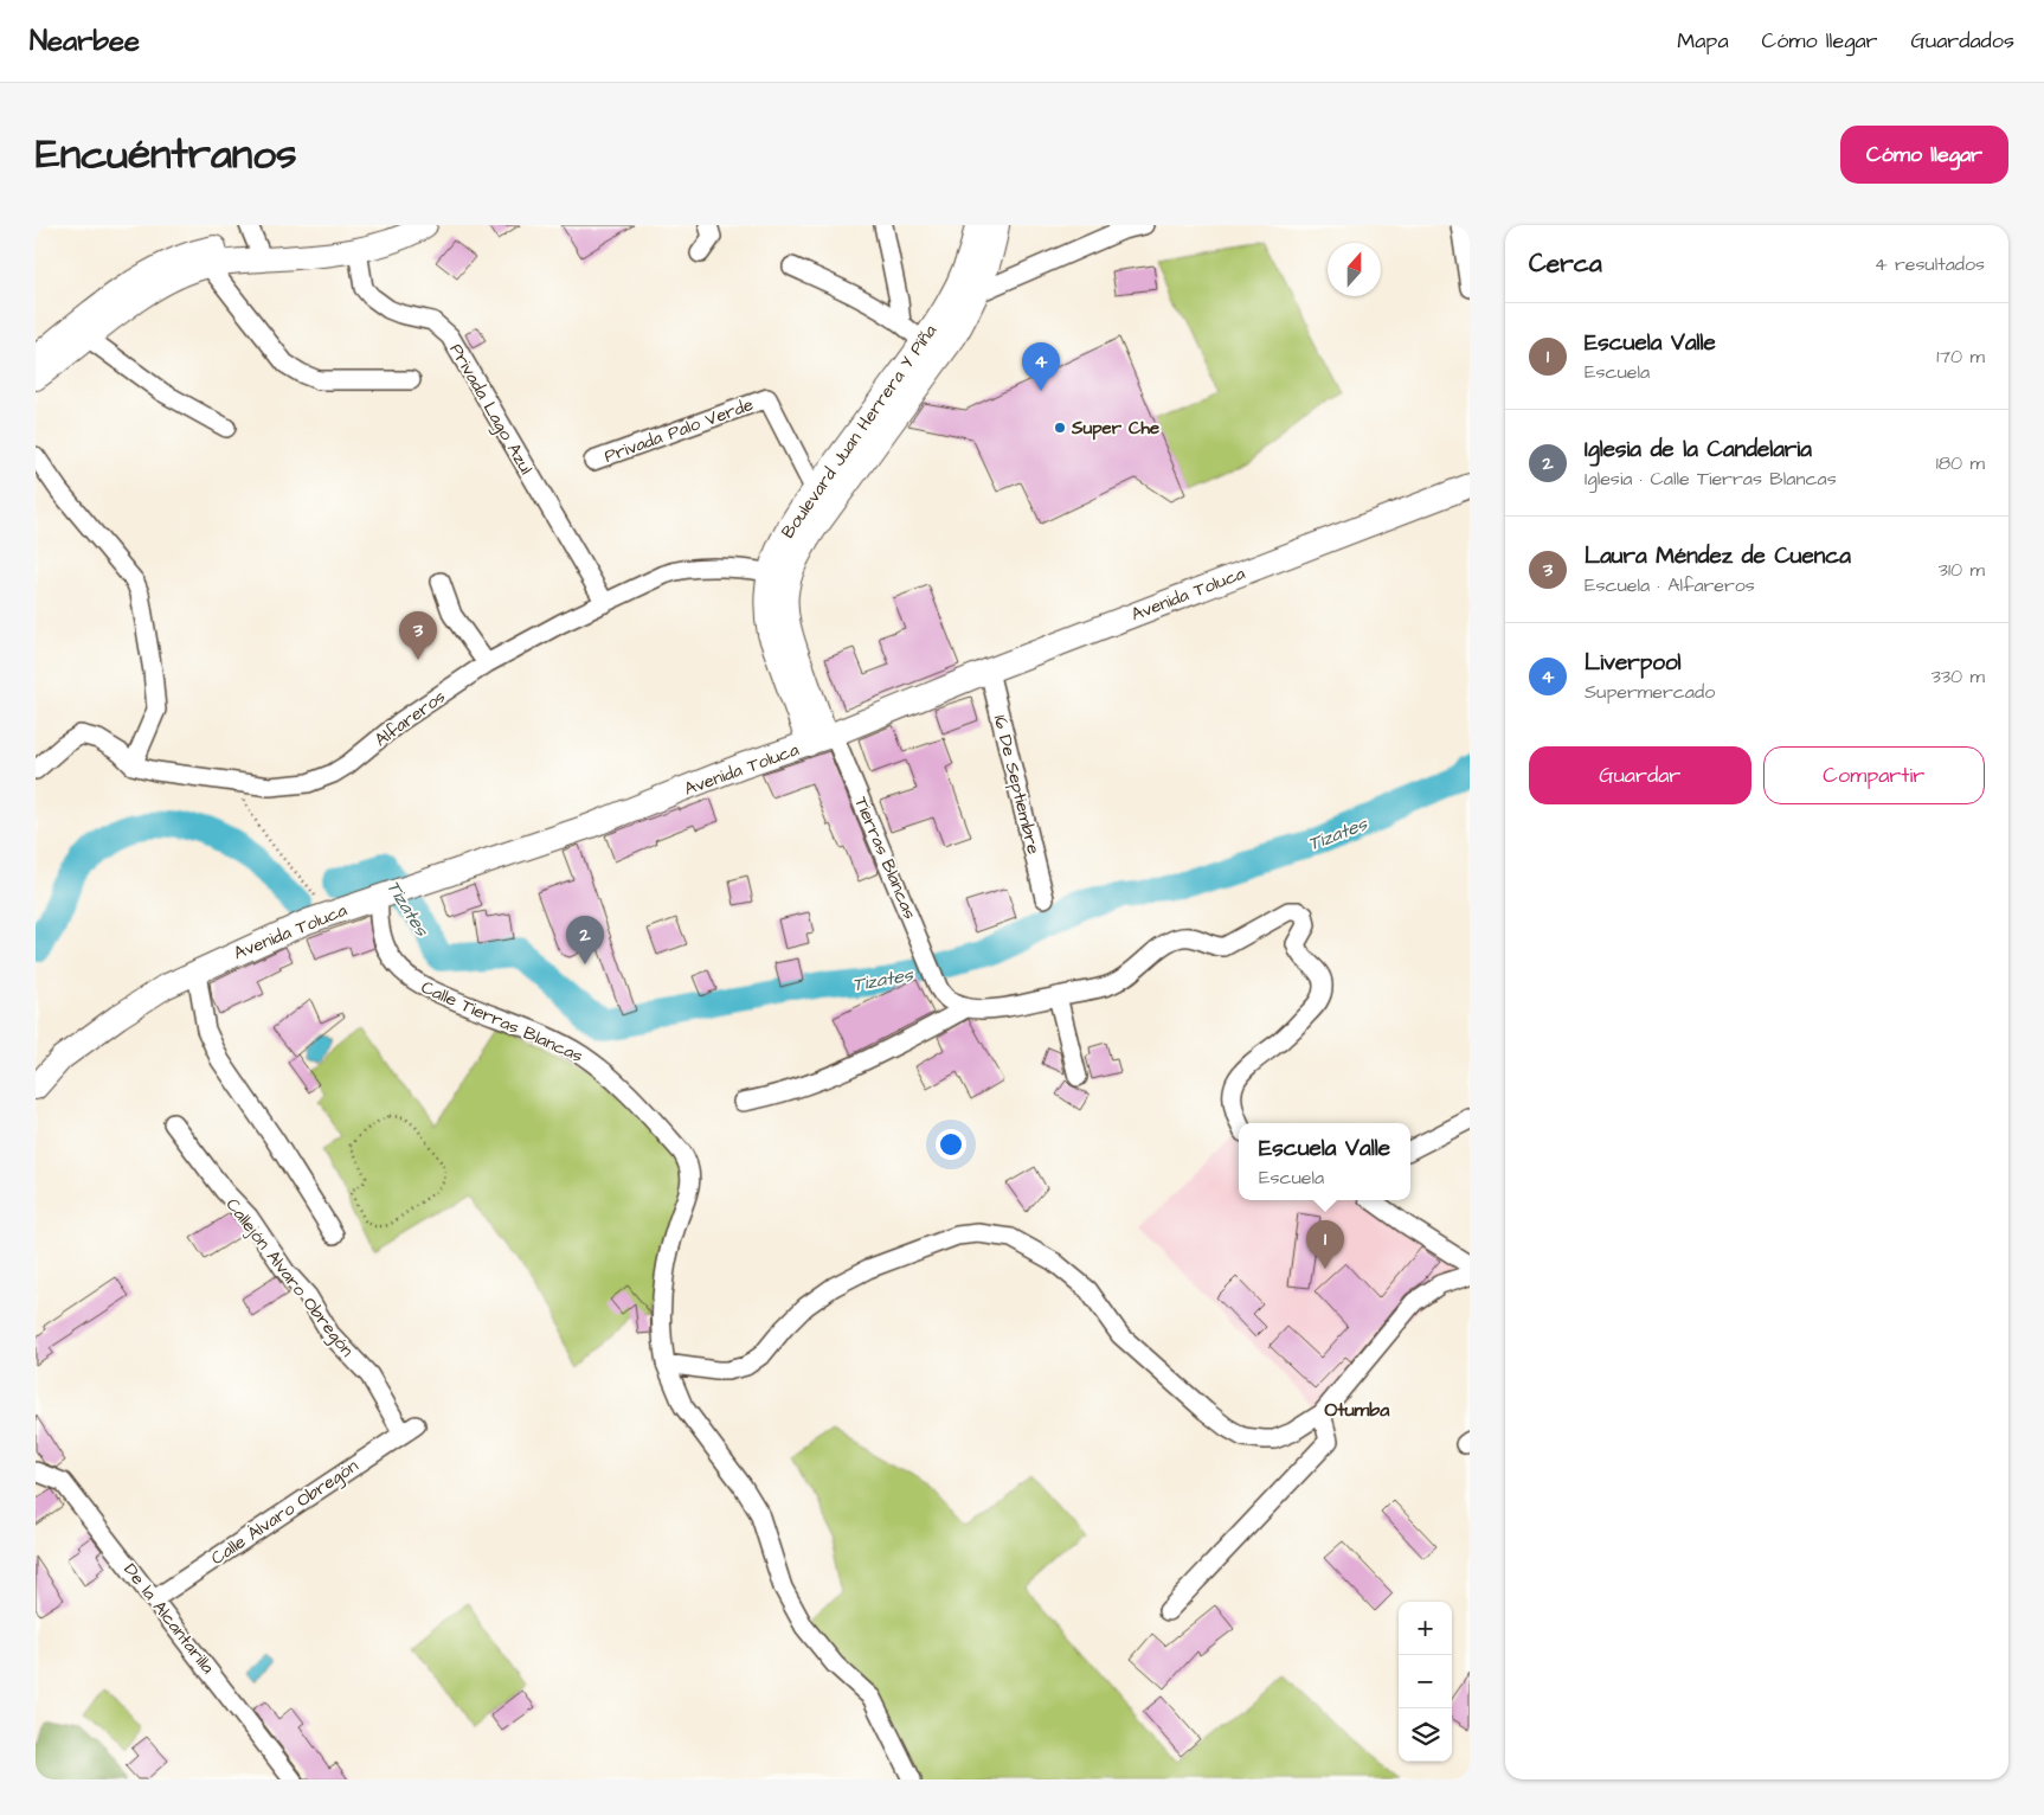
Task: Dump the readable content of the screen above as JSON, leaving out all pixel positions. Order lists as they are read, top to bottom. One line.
{"streets":{"main road":["Boulevard Juan Herrera Y Piña","Avenida Toluca"],"street":["Privada Lago Azul","Privada Palo Verde","Alfareros","16 De Septiembre","Tierras Blancas","Calle Tierras Blancas","Callejón Alvaro Obregón","Calle Álvaro Obregón","De la Alcantarilla"]},"crossings":[["Privada Lago Azul","Alfareros"],["Privada Palo Verde","Boulevard Juan Herrera Y Piña"],["Boulevard Juan Herrera Y Piña","Avenida Toluca"],["Boulevard Juan Herrera Y Piña","Alfareros"],["Boulevard Juan Herrera Y Piña","Tierras Blancas"],["Avenida Toluca","16 De Septiembre"],["Avenida Toluca","Tierras Blancas"],["Avenida Toluca","Calle Tierras Blancas"],["Callejón Alvaro Obregón","Calle Álvaro Obregón"],["Calle Álvaro Obregón","De la Alcantarilla"]],"districts":["Otumba"],"water":["Tizates"],"places":["Super Che"],"north":"top","page":{"header":"Nearbee","nav":["Mapa","Cómo llegar","Guardados"],"title":"Encuéntranos","buttons":["Cómo llegar",["Guardar","Compartir"]],"heading":["Cerca","4 resultados"],"list":[{"mark":"1","name":"Escuela Valle","note":"Escuela","value":"170 m"},{"mark":"2","name":"Iglesia de la Candelaria","note":"Iglesia · Calle Tierras Blancas","value":"180 m"},{"mark":"3","name":"Laura Méndez de Cuenca","note":"Escuela · Alfareros","value":"310 m"},{"mark":"4","name":"Liverpool","note":"Supermercado","value":"330 m"}],"pins":["4","3","2","1"],"popup":["Escuela Valle","Escuela"],"map_buttons":["+","−"]}}
